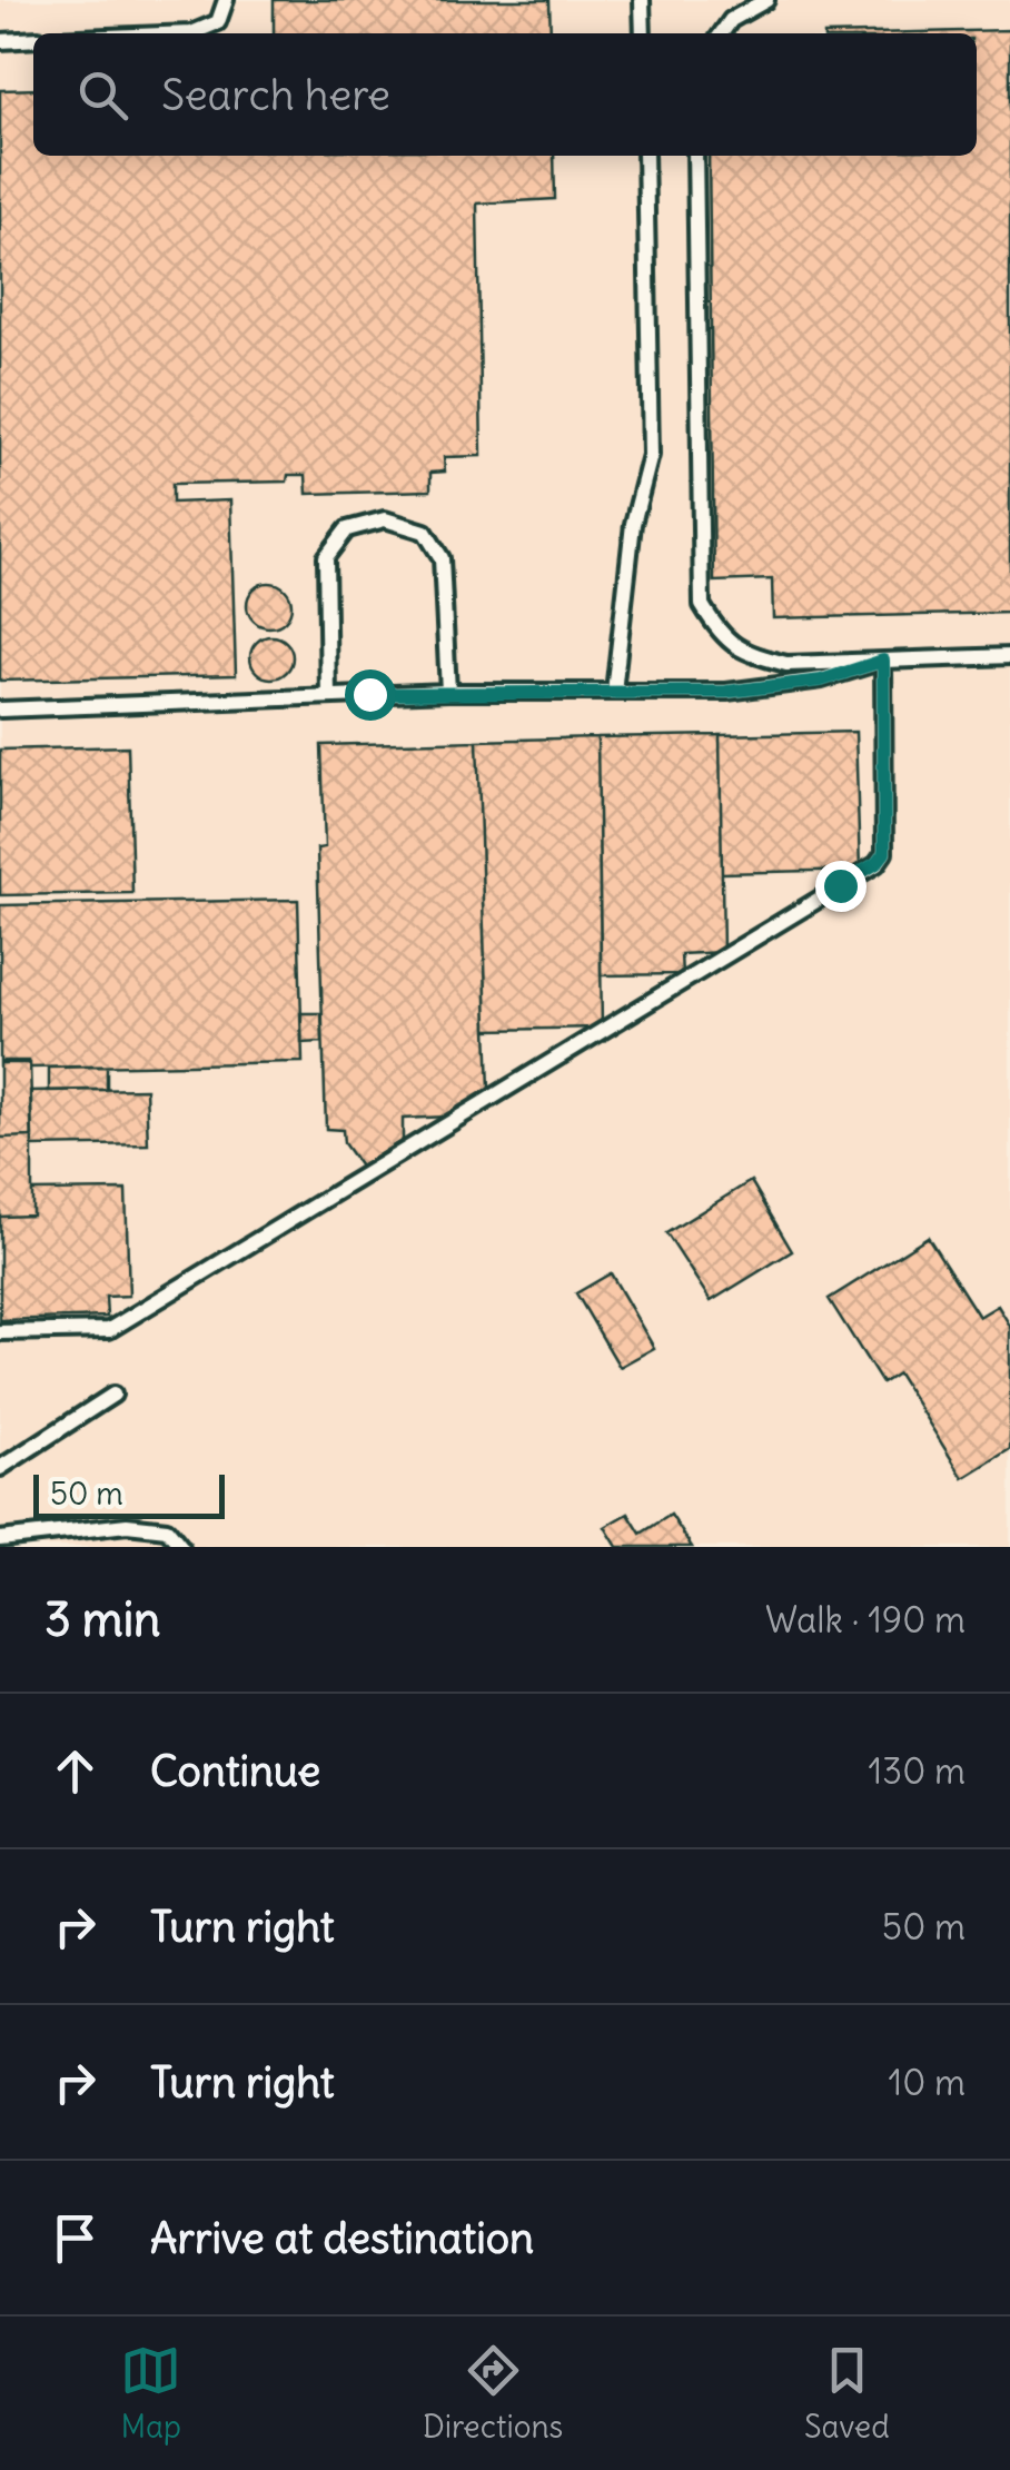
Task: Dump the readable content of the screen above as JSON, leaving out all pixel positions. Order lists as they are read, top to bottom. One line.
{"scale_bar":"50 m","page":{"search":"Search here","scale":"50 m","heading":["3 min","Walk · 190 m"],"list":[["Continue","130 m"],["Turn right","50 m"],["Turn right","10 m"],"Arrive at destination"],"nav":["Map","Directions","Saved"]}}
